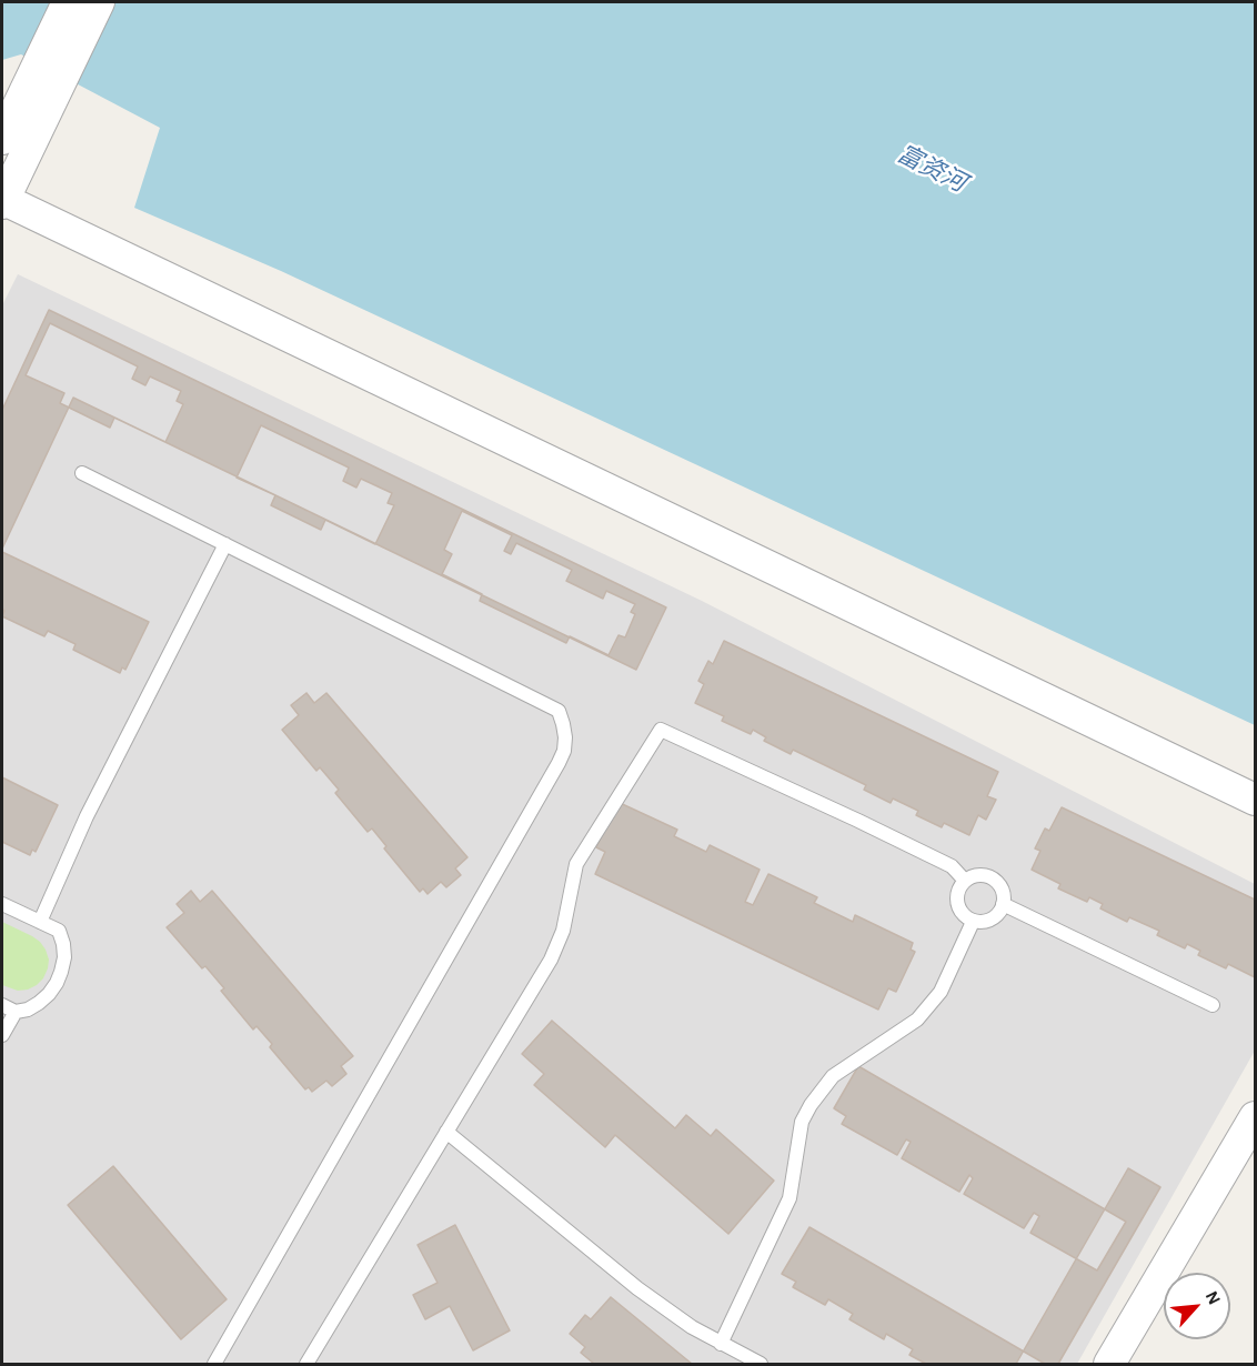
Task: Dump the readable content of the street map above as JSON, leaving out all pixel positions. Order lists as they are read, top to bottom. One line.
{"water":["富资河"],"north":"top right"}
